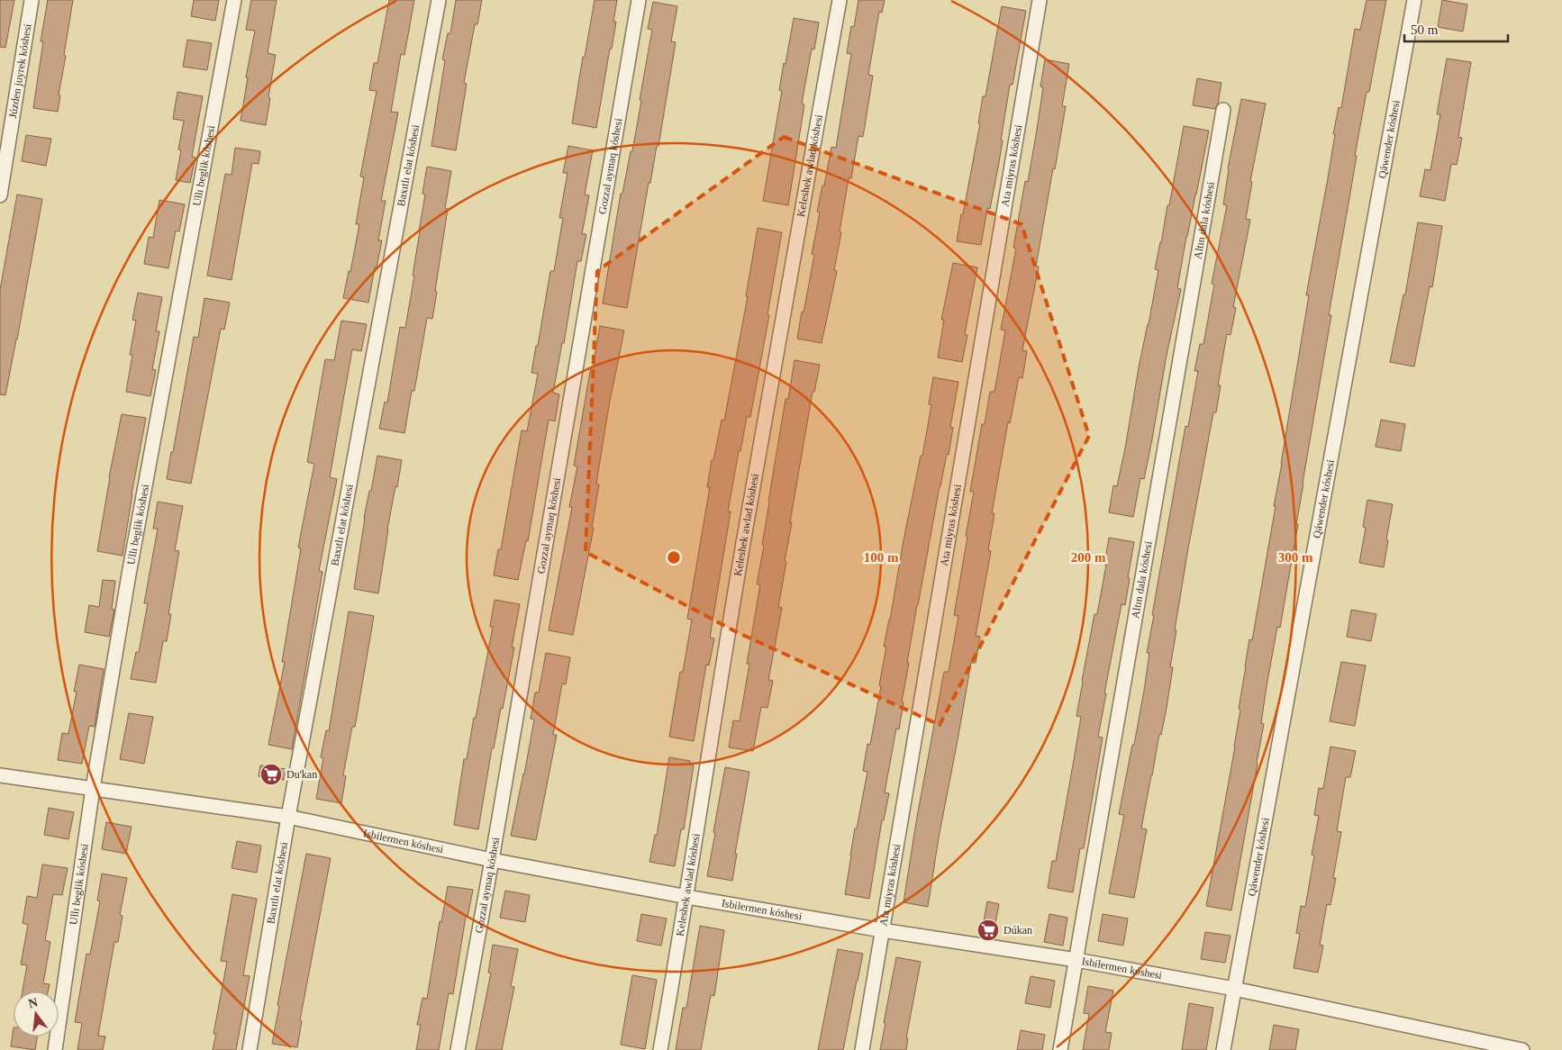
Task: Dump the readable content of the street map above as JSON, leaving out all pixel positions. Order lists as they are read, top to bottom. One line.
{"streets":{"street":["Júzden juyrek kóshesi","Qáwender kóshesi","Ullı beglik kóshesi","Baxıtlı elat kóshesi","Gozzal aymaq kóshesi","Keleshek awlad kóshesi","Ata miyras kóshesi","Altın dala kóshesi","Isbilermen kóshesi"]},"crossings":[["Qáwender kóshesi","Isbilermen kóshesi"],["Ullı beglik kóshesi","Isbilermen kóshesi"],["Baxıtlı elat kóshesi","Isbilermen kóshesi"],["Gozzal aymaq kóshesi","Isbilermen kóshesi"],["Keleshek awlad kóshesi","Isbilermen kóshesi"],["Ata miyras kóshesi","Isbilermen kóshesi"],["Altın dala kóshesi","Isbilermen kóshesi"]],"places":{"supermarket":["Du'kan","Dúkan"]},"scale_bar":"50 m","north":"top","rings":["100 m","200 m","300 m"]}
